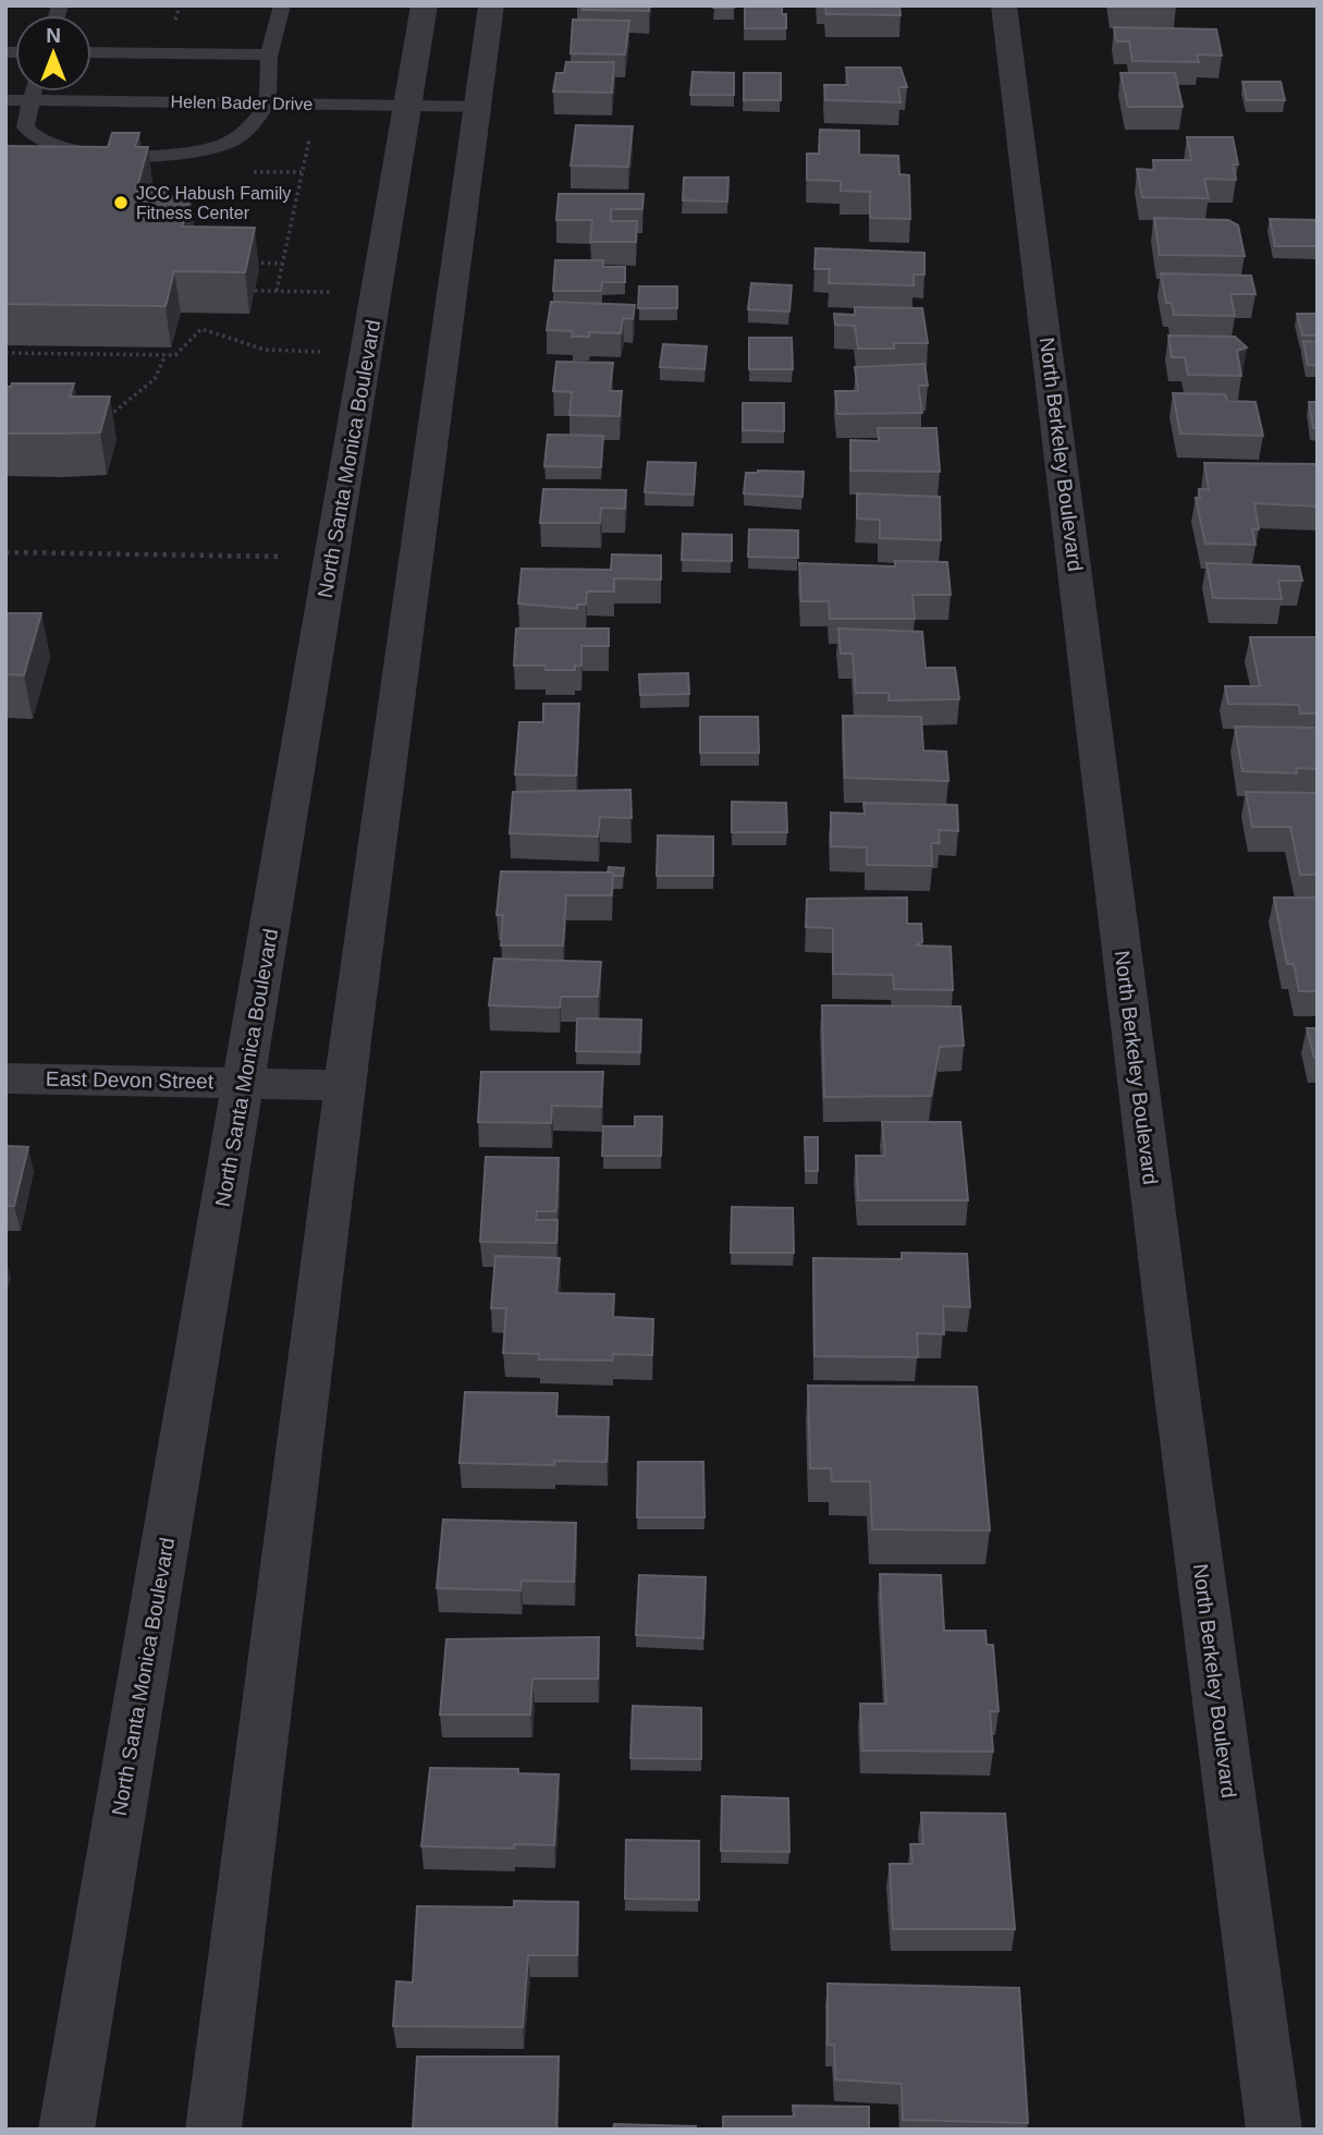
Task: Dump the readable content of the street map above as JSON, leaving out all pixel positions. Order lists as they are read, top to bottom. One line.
{"streets":{"street":["North Berkeley Boulevard","North Santa Monica Boulevard","East Devon Street"],"lane":["Helen Bader Drive"]},"crossings":[["Helen Bader Drive","North Santa Monica Boulevard"],["North Santa Monica Boulevard","East Devon Street"]],"places":["JCC Habush Family Fitness Center"],"north":"top"}
